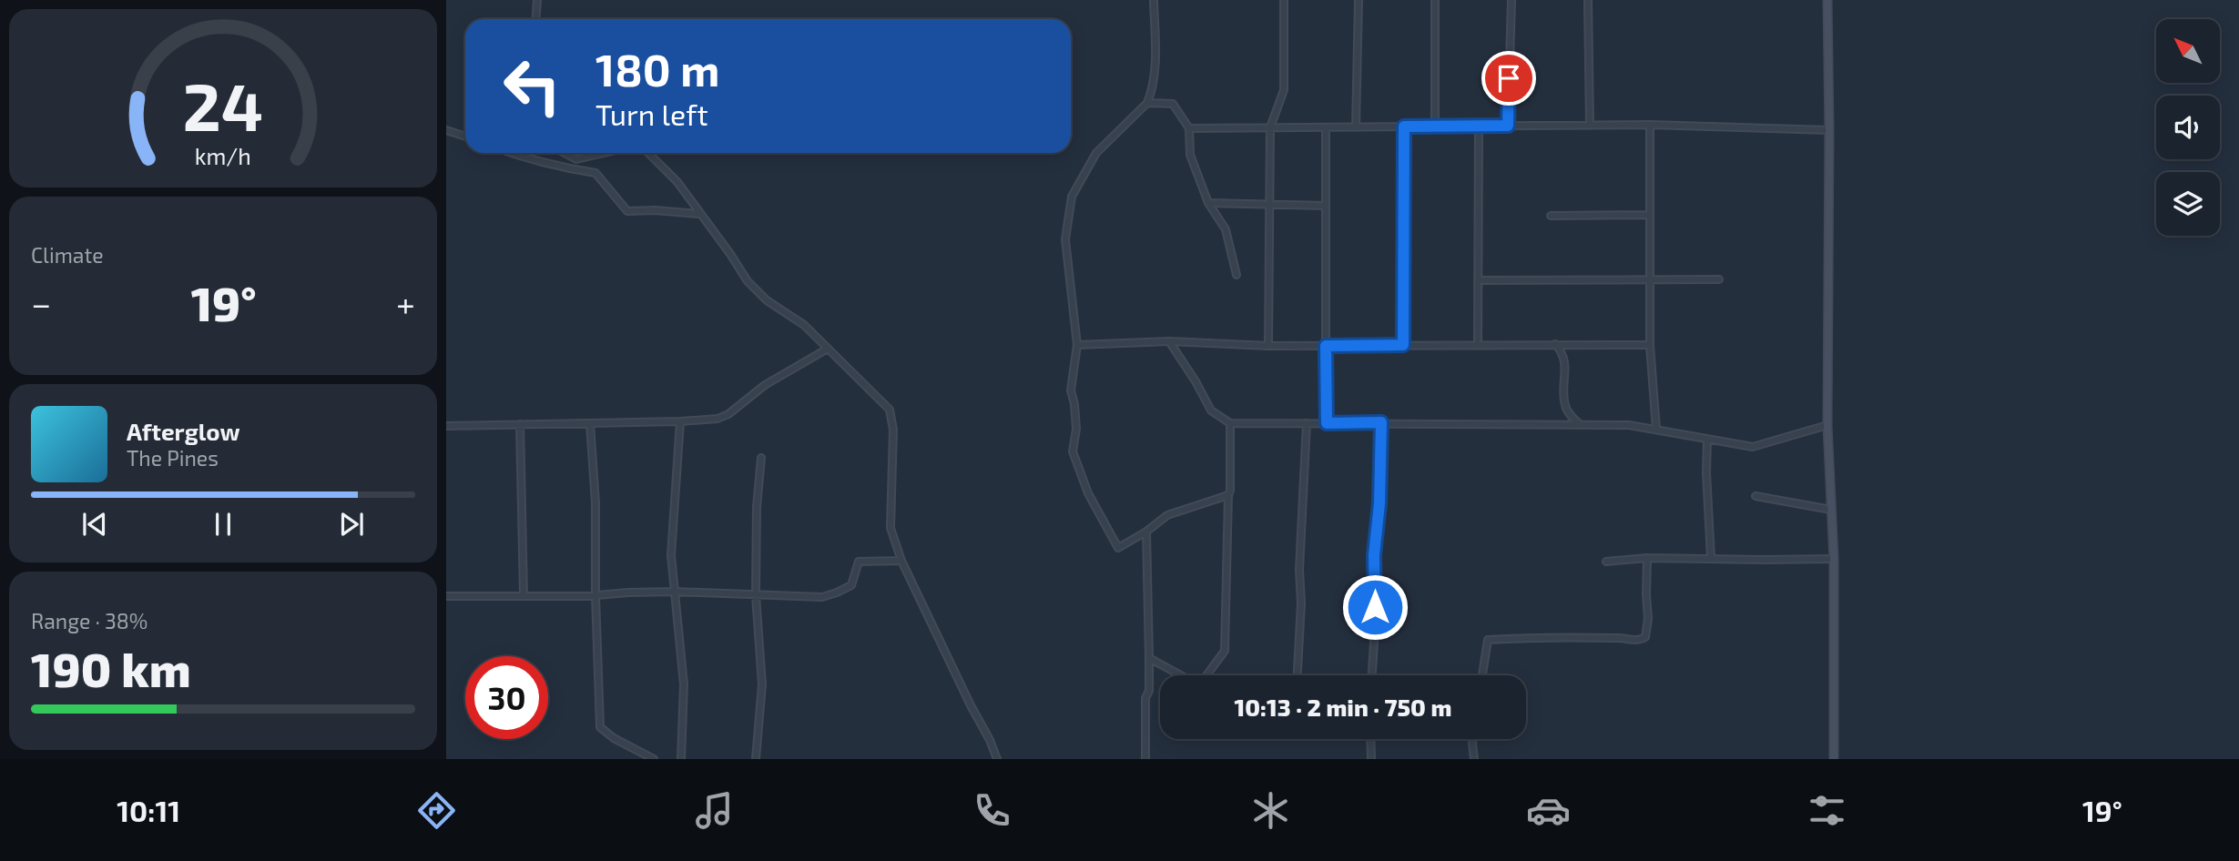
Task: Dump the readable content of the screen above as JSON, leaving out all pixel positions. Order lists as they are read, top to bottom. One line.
{"north":"top left","page":{"turn":["180 m","Turn left"],"tile":["Climate",["Range · 38%","190 km"]],"heat":["−","19°","+"],"song":["Afterglow","The Pines"],"limit":"30","trip":"10:13 · 2 min · 750 m","tabs":["10:11","19°"],"gauge":["24","km/h"]}}
